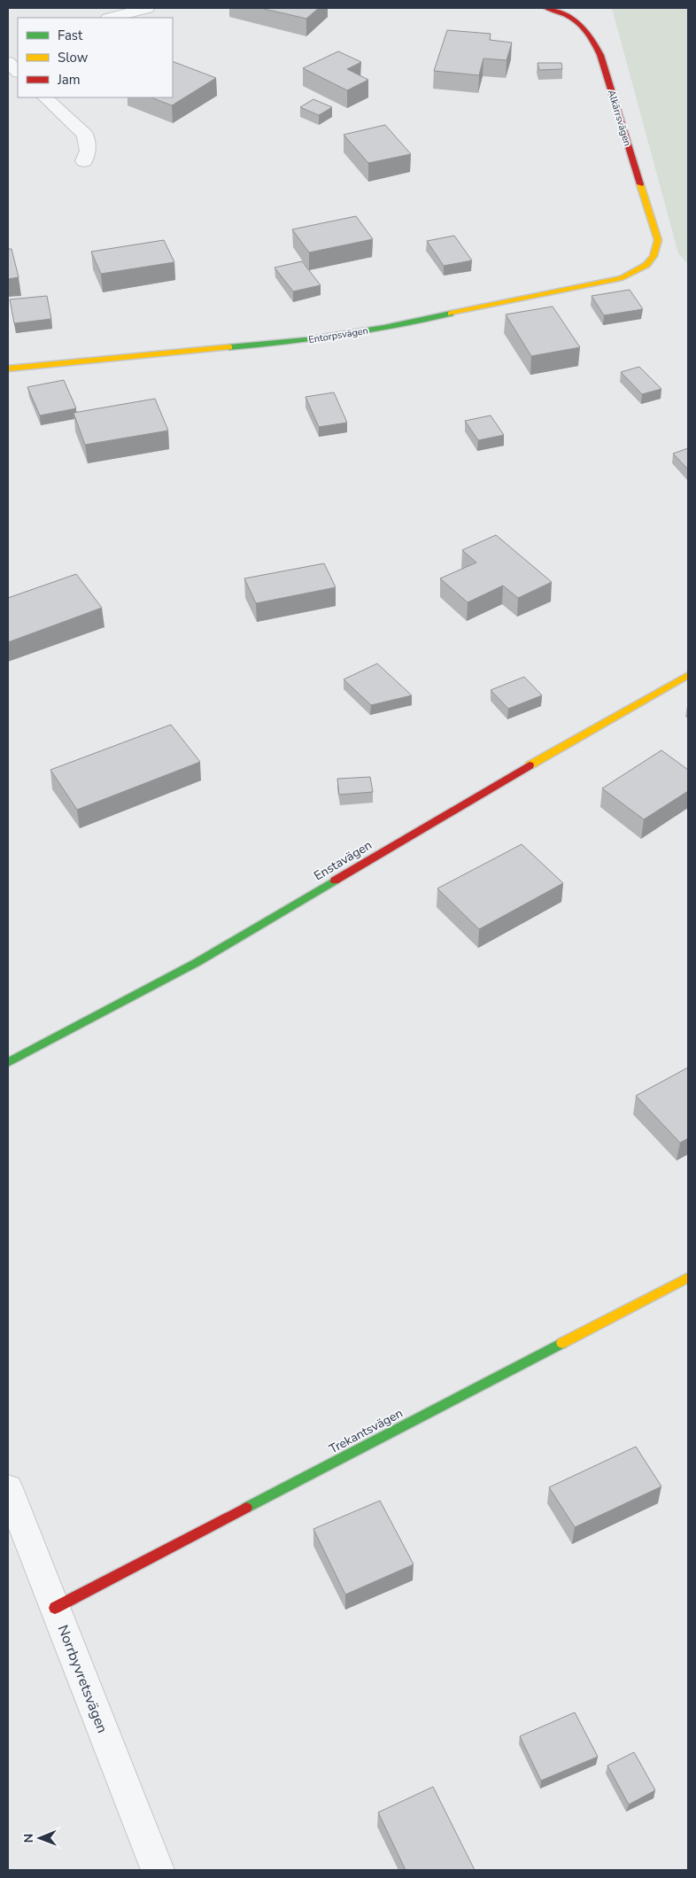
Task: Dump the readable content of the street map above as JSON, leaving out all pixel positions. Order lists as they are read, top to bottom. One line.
{"streets":{"street":["Alkärrsvägen","Entorpsvägen","Enstavägen","Trekantsvägen","Norrbyvretsvägen"]},"crossings":[["Alkärrsvägen","Entorpsvägen"],["Trekantsvägen","Norrbyvretsvägen"]],"legend":["Fast","Slow","Jam"],"north":"left"}
